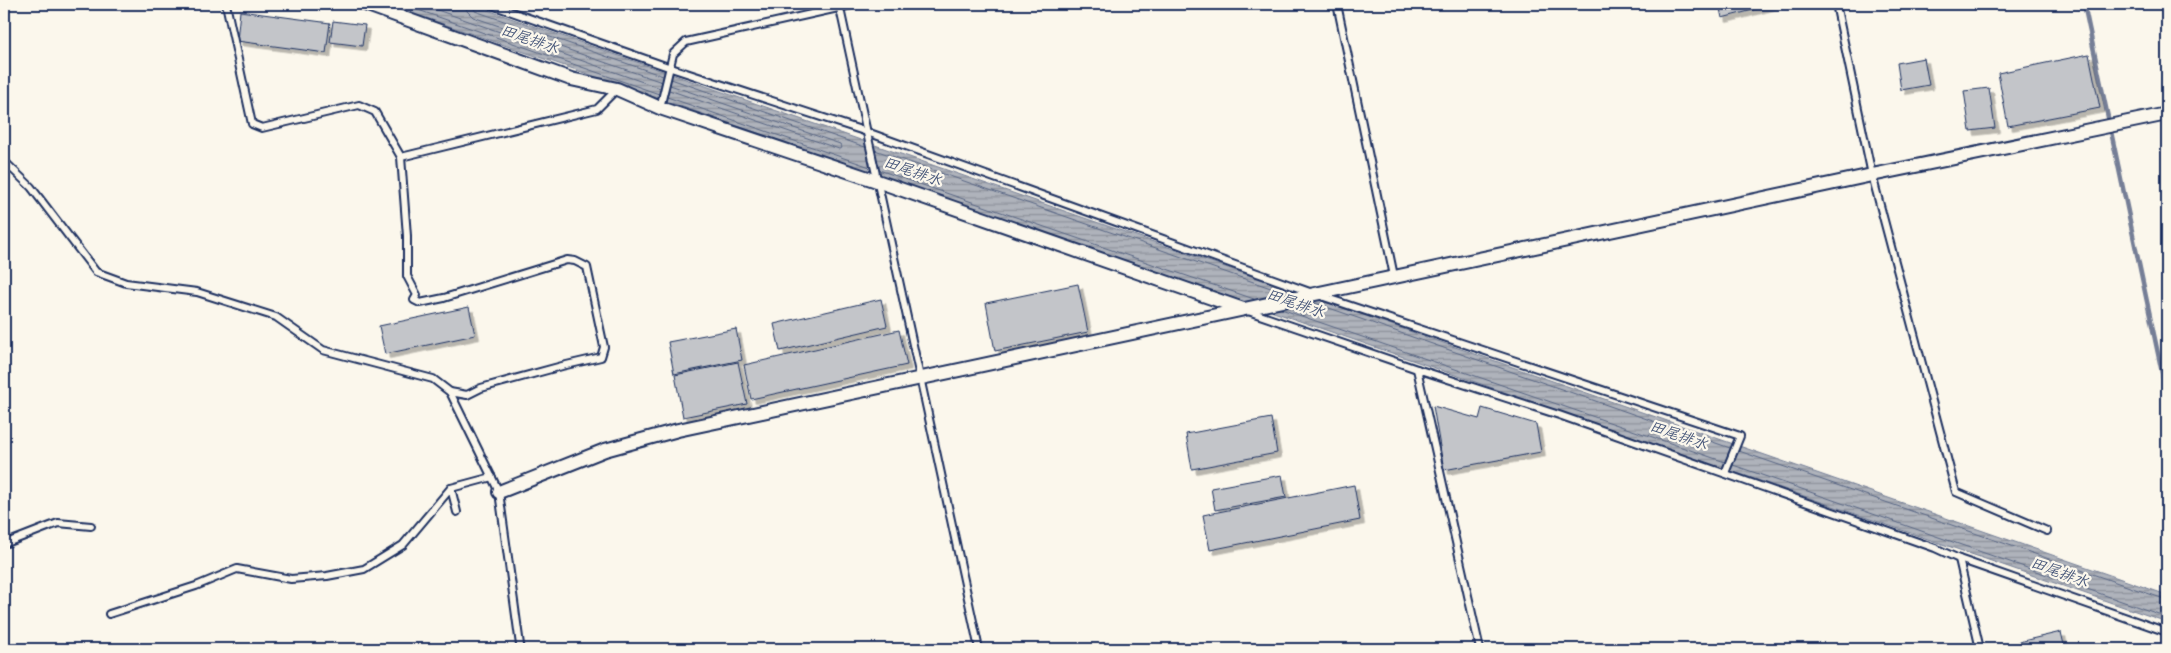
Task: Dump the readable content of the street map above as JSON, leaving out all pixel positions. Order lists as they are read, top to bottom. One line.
{"water":["田尾排水"]}
